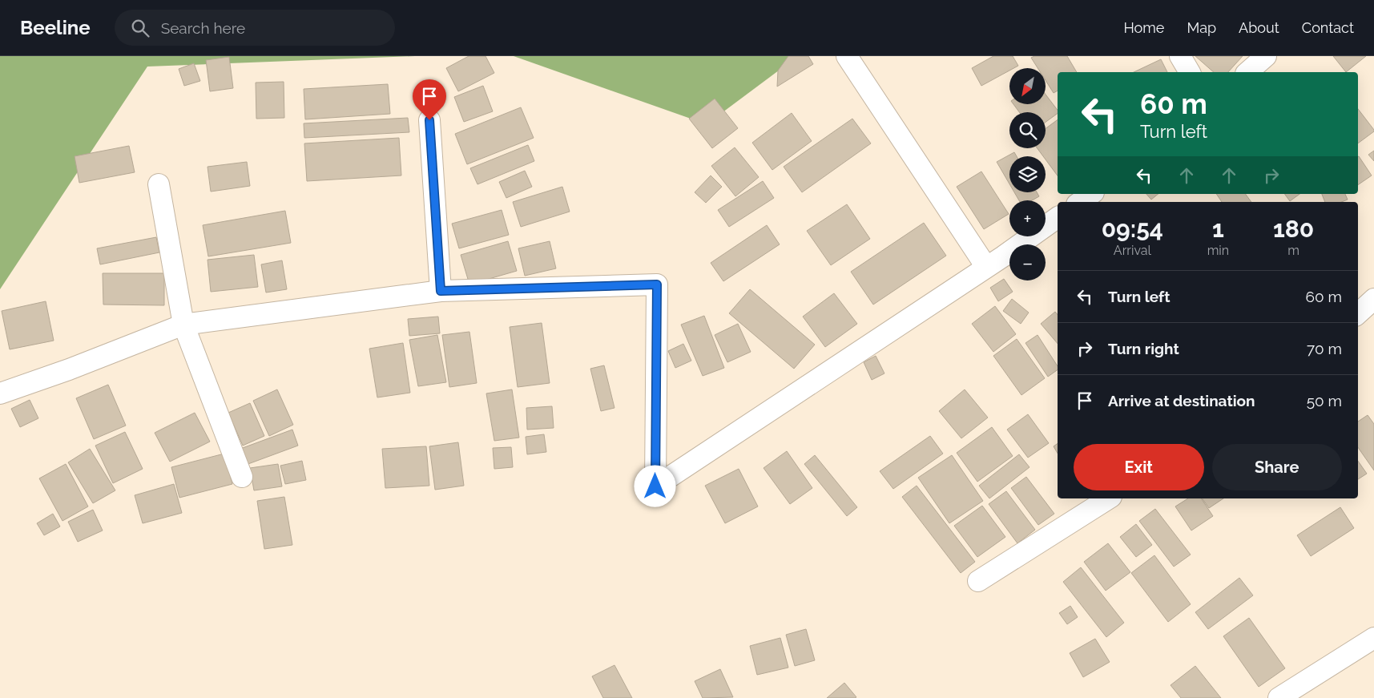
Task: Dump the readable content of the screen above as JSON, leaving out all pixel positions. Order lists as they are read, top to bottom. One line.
{"north":"bottom left","page":{"header":"Beeline","search":"Search here","nav":["Home","Map","About","Contact"],"map_buttons":["+","−"],"turn":["60 m","Turn left"],"eta":["09:54","Arrival","1","min","180","m"],"list":[{"name":"Turn left","value":"60 m"},{"name":"Turn right","value":"70 m"},{"name":"Arrive at destination","value":"50 m"}],"buttons":["Exit","Share"]}}
